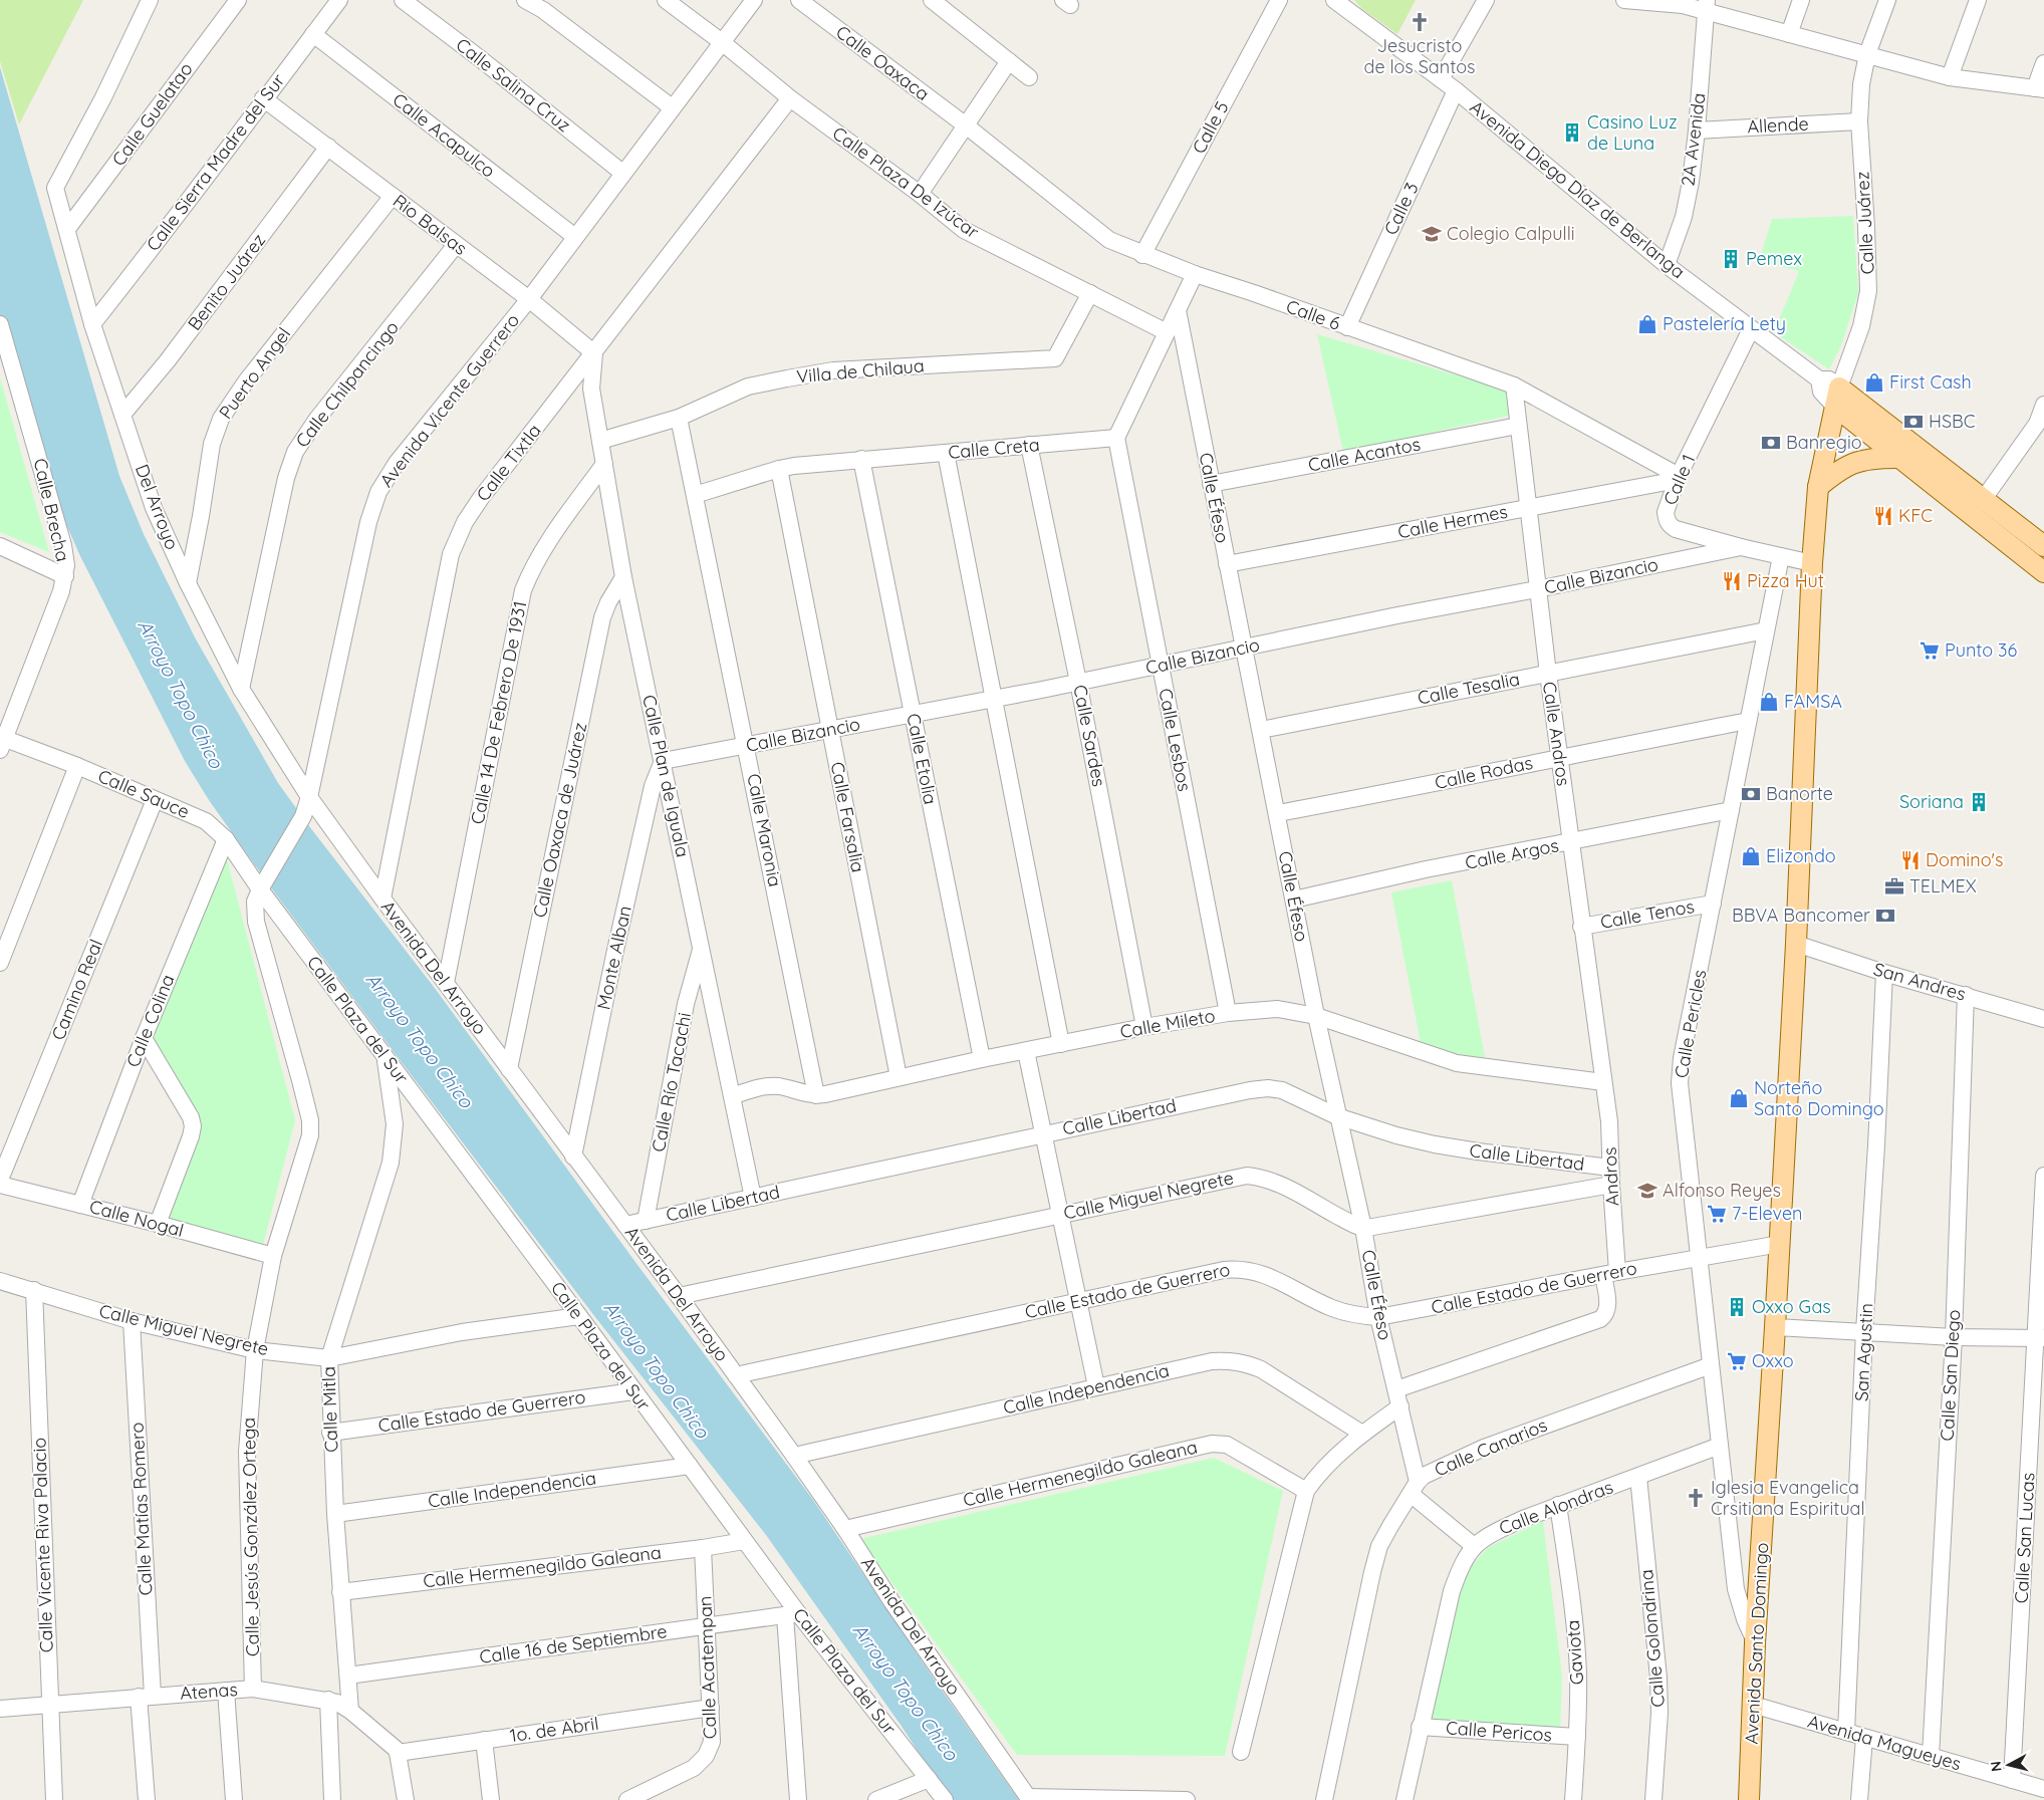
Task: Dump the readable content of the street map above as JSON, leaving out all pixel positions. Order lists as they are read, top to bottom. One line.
{"streets":{"main road":["Avenida Diego Díaz de Berlanga","Avenida Santo Domingo"],"street":["Calle Oaxaca","Calle Salina Cruz","Calle Guelatao","Allende","Calle 5","Calle Acapulco","2A Avenida","Calle Sierra Madre del Sur","Calle Plaza De Izúcar","Calle 3","Calle Juárez","Rio Balsas","Benito Juárez","Calle 6","Villa de Chilaua","Puerto Angel","Calle Chilpancingo","Avenida Vicente Guerrero","Calle Creta","Calle Acantos","Calle Tixtla","Calle 1","Calle Éfeso","Del Arroyo","Calle Brecha","Calle Hermes","Calle Bizancio","Calle Tesalia","Calle 14 De Febrero De 1931","Calle Andros","Calle Sardes","Calle Lesbos","Calle Etolia","Calle Rodas","Calle Plan de Iguala","Calle Sauce","Calle Farsalia","Calle Oaxaca de Juárez","Calle Maronia","Calle Argos","Calle Tenos","Monte Alban","Avenida Del Arroyo","San Andres","Camino Real","Calle Plaza del Sur","Calle Colina","Calle Mileto","Calle Pericles","Calle Río Tacachi","Calle Libertad","Andros","Calle Miguel Negrete","Calle Nogal","Calle Estado de Guerrero","San Agustin","Calle San Diego","Calle Independencia","Calle Mitla","Calle Canarios","Calle Hermenegildo Galeana","Calle Alondras","Calle Matías Romero","Calle Jesús González Ortega","Calle San Lucas","Calle Vicente Riva Palacio","Calle Golondrina","Calle 16 de Septiembre","Gaviota","Calle Acatempan","Atenas","1o. de Abril","Calle Pericos","Avenida Magueyes"]},"crossings":[["Calle Oaxaca","Calle 6"],["Calle Salina Cruz","Avenida Vicente Guerrero"],["Calle Guelatao","Del Arroyo"],["Allende","2A Avenida"],["Allende","Calle Juárez"],["Calle 5","Calle 6"],["Calle Acapulco","Calle Sierra Madre del Sur"],["Calle Acapulco","Avenida Vicente Guerrero"],["2A Avenida","Avenida Diego Díaz de Berlanga"],["Calle Sierra Madre del Sur","Rio Balsas"],["Calle Sierra Madre del Sur","Del Arroyo"],["Calle Plaza De Izúcar","Villa de Chilaua"],["Calle Plaza De Izúcar","Avenida Vicente Guerrero"],["Calle Plaza De Izúcar","Calle Tixtla"],["Avenida Diego Díaz de Berlanga","Calle 3"],["Avenida Diego Díaz de Berlanga","Calle Juárez"],["Avenida Diego Díaz de Berlanga","Calle 1"],["Avenida Diego Díaz de Berlanga","Avenida Santo Domingo"],["Calle 3","Calle 6"],["Calle Juárez","Avenida Santo Domingo"],["Rio Balsas","Benito Juárez"],["Rio Balsas","Puerto Angel"],["Rio Balsas","Calle Chilpancingo"],["Rio Balsas","Avenida Vicente Guerrero"],["Rio Balsas","Calle Tixtla"],["Rio Balsas","Calle Plan de Iguala"],["Benito Juárez","Del Arroyo"],["Calle 6","Calle 1"],["Calle 6","Calle Hermes"],["Calle 6","Calle Andros"],["Villa de Chilaua","Calle Plan de Iguala"],["Villa de Chilaua","Calle Maronia"],["Puerto Angel","Del Arroyo"],["Calle Chilpancingo","Del Arroyo"],["Avenida Vicente Guerrero","Del Arroyo"],["Avenida Vicente Guerrero","Calle Sauce"],["Avenida Vicente Guerrero","Avenida Del Arroyo"],["Avenida Vicente Guerrero","Calle Plaza del Sur"],["Avenida Vicente Guerrero","Calle Jesús González Ortega"],["Calle Creta","Calle Sardes"],["Calle Creta","Calle Lesbos"],["Calle Creta","Calle Etolia"],["Calle Creta","Calle Farsalia"],["Calle Creta","Calle Maronia"],["Calle Acantos","Calle Éfeso"],["Calle Acantos","Calle Andros"],["Calle Tixtla","Calle Plan de Iguala"],["Calle Tixtla","Avenida Del Arroyo"],["Calle 1","Calle Hermes"],["Calle 1","Calle Bizancio"],["Calle 1","Calle Pericles"],["Calle 1","Avenida Santo Domingo"],["Calle Éfeso","Calle Hermes"],["Calle Éfeso","Calle Bizancio"],["Calle Éfeso","Calle Tesalia"],["Calle Éfeso","Calle Rodas"],["Calle Éfeso","Calle Argos"],["Calle Éfeso","Calle Mileto"],["Calle Éfeso","Calle Libertad"],["Calle Éfeso","Andros"],["Calle Éfeso","Calle Miguel Negrete"],["Calle Éfeso","Calle Estado de Guerrero"],["Calle Éfeso","Calle Canarios"],["Del Arroyo","Avenida Del Arroyo"],["Calle Brecha","Calle Sauce"],["Calle Hermes","Calle Andros"],["Calle Bizancio","Calle Andros"],["Calle Bizancio","Calle Sardes"],["Calle Bizancio","Calle Lesbos"],["Calle Bizancio","Calle Etolia"],["Calle Bizancio","Calle Plan de Iguala"],["Calle Bizancio","Calle Farsalia"],["Calle Bizancio","Calle Maronia"],["Calle Bizancio","Monte Alban"],["Calle Tesalia","Calle Andros"],["Calle Tesalia","Calle Pericles"],["Calle 14 De Febrero De 1931","Calle Plan de Iguala"],["Calle 14 De Febrero De 1931","Avenida Del Arroyo"],["Calle Andros","Calle Rodas"],["Calle Andros","Calle Argos"],["Calle Andros","Calle Tenos"],["Calle Andros","Calle Mileto"],["Calle Andros","Andros"],["Calle Sardes","Calle Mileto"],["Calle Lesbos","Calle Mileto"],["Calle Etolia","Calle Mileto"],["Calle Rodas","Calle Pericles"],["Calle Plan de Iguala","Calle Oaxaca de Juárez"],["Calle Plan de Iguala","Monte Alban"],["Calle Plan de Iguala","Calle Mileto"],["Calle Plan de Iguala","Calle Río Tacachi"],["Calle Plan de Iguala","Calle Libertad"],["Calle Sauce","Camino Real"],["Calle Sauce","Calle Plaza del Sur"],["Calle Sauce","Calle Colina"],["Calle Sauce","Calle Jesús González Ortega"],["Calle Farsalia","Calle Mileto"],["Calle Oaxaca de Juárez","Avenida Del Arroyo"],["Calle Maronia","Calle Mileto"],["Calle Argos","Calle Pericles"],["Calle Tenos","Calle Pericles"],["Monte Alban","Avenida Del Arroyo"],["Avenida Del Arroyo","Calle Libertad"],["Avenida Del Arroyo","Calle Miguel Negrete"],["Avenida Del Arroyo","Calle Estado de Guerrero"],["Avenida Del Arroyo","Calle Independencia"],["Avenida Del Arroyo","Calle Hermenegildo Galeana"],["San Andres","San Agustin"],["San Andres","Calle San Diego"],["San Andres","Avenida Santo Domingo"],["Calle Plaza del Sur","Calle Miguel Negrete"],["Calle Plaza del Sur","Calle Estado de Guerrero"],["Calle Plaza del Sur","Calle Independencia"],["Calle Plaza del Sur","Calle Mitla"],["Calle Plaza del Sur","Calle Hermenegildo Galeana"],["Calle Plaza del Sur","Calle Jesús González Ortega"],["Calle Plaza del Sur","Calle 16 de Septiembre"],["Calle Colina","Calle Nogal"],["Calle Mileto","Andros"],["Calle Pericles","Calle Estado de Guerrero"],["Calle Pericles","Calle Canarios"],["Calle Pericles","Calle Alondras"],["Calle Pericles","Avenida Santo Domingo"],["Calle Río Tacachi","Calle Libertad"],["Calle Libertad","Andros"],["Andros","Calle Estado de Guerrero"],["Calle Miguel Negrete","Calle Mitla"],["Calle Miguel Negrete","Calle Matías Romero"],["Calle Miguel Negrete","Calle Jesús González Ortega"],["Calle Miguel Negrete","Calle Vicente Riva Palacio"],["Calle Nogal","Calle Jesús González Ortega"],["Calle Estado de Guerrero","Calle Mitla"],["Calle Estado de Guerrero","Avenida Santo Domingo"],["San Agustin","Avenida Magueyes"],["Calle San Diego","Avenida Magueyes"],["Calle Independencia","Calle Mitla"],["Calle Mitla","Calle Hermenegildo Galeana"],["Calle Mitla","Calle 16 de Septiembre"],["Calle Mitla","Atenas"],["Calle Hermenegildo Galeana","Calle Acatempan"],["Calle Alondras","Calle Golondrina"],["Calle Alondras","Gaviota"],["Calle Alondras","Calle Pericos"],["Calle Matías Romero","Atenas"],["Calle Jesús González Ortega","Atenas"],["Calle San Lucas","Avenida Magueyes"],["Calle Vicente Riva Palacio","Atenas"],["Avenida Santo Domingo","Avenida Magueyes"],["Calle 16 de Septiembre","Calle Acatempan"],["Gaviota","Calle Pericos"],["Calle Acatempan","1o. de Abril"],["Atenas","1o. de Abril"]],"water":["Arroyo Topo Chico"],"places":{"church":["Jesucristo de los Santos","Iglesia Evangelica Crsitiana Espiritual"],"building":["Casino Luz de Luna","Pemex","Soriana","Oxxo Gas"],"school or university":["Colegio Calpulli","Alfonso Reyes"],"shop":["Pastelería Lety","First Cash","FAMSA","Elizondo","Norteño Santo Domingo"],"bank":["HSBC","Banregio","Banorte","BBVA Bancomer"],"restaurant":["KFC","Pizza Hut","Domino's"],"supermarket":["Punto 36","7-Eleven","Oxxo"],"office":["TELMEX"]},"north":"left"}
